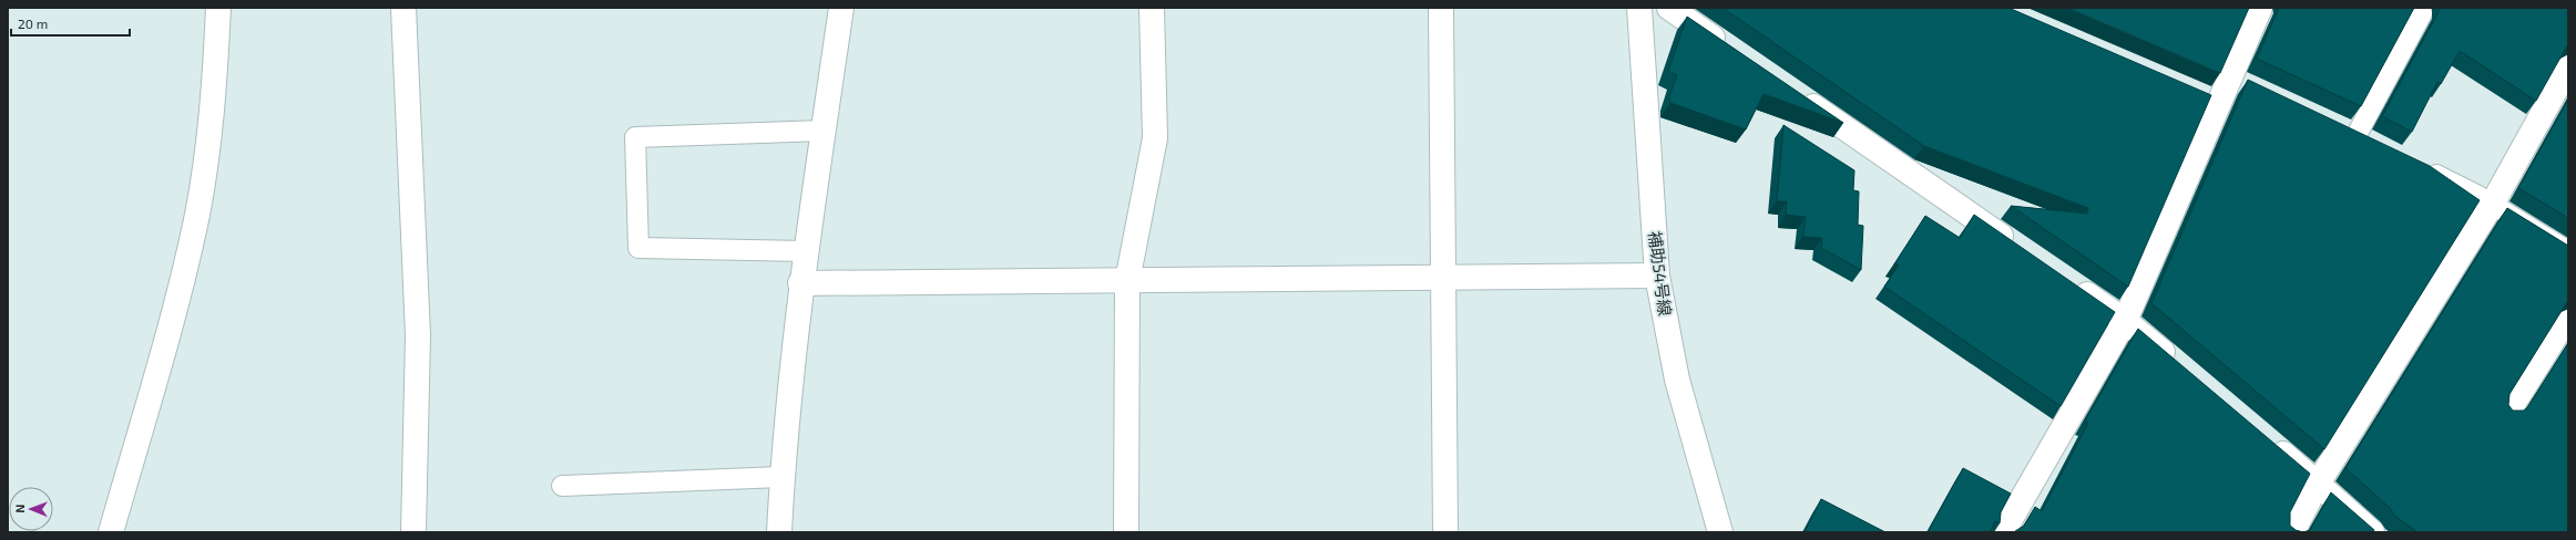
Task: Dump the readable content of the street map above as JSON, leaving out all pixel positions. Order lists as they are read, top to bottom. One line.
{"streets":{"street":["補助54号線"]},"scale_bar":"20 m","north":"left"}
